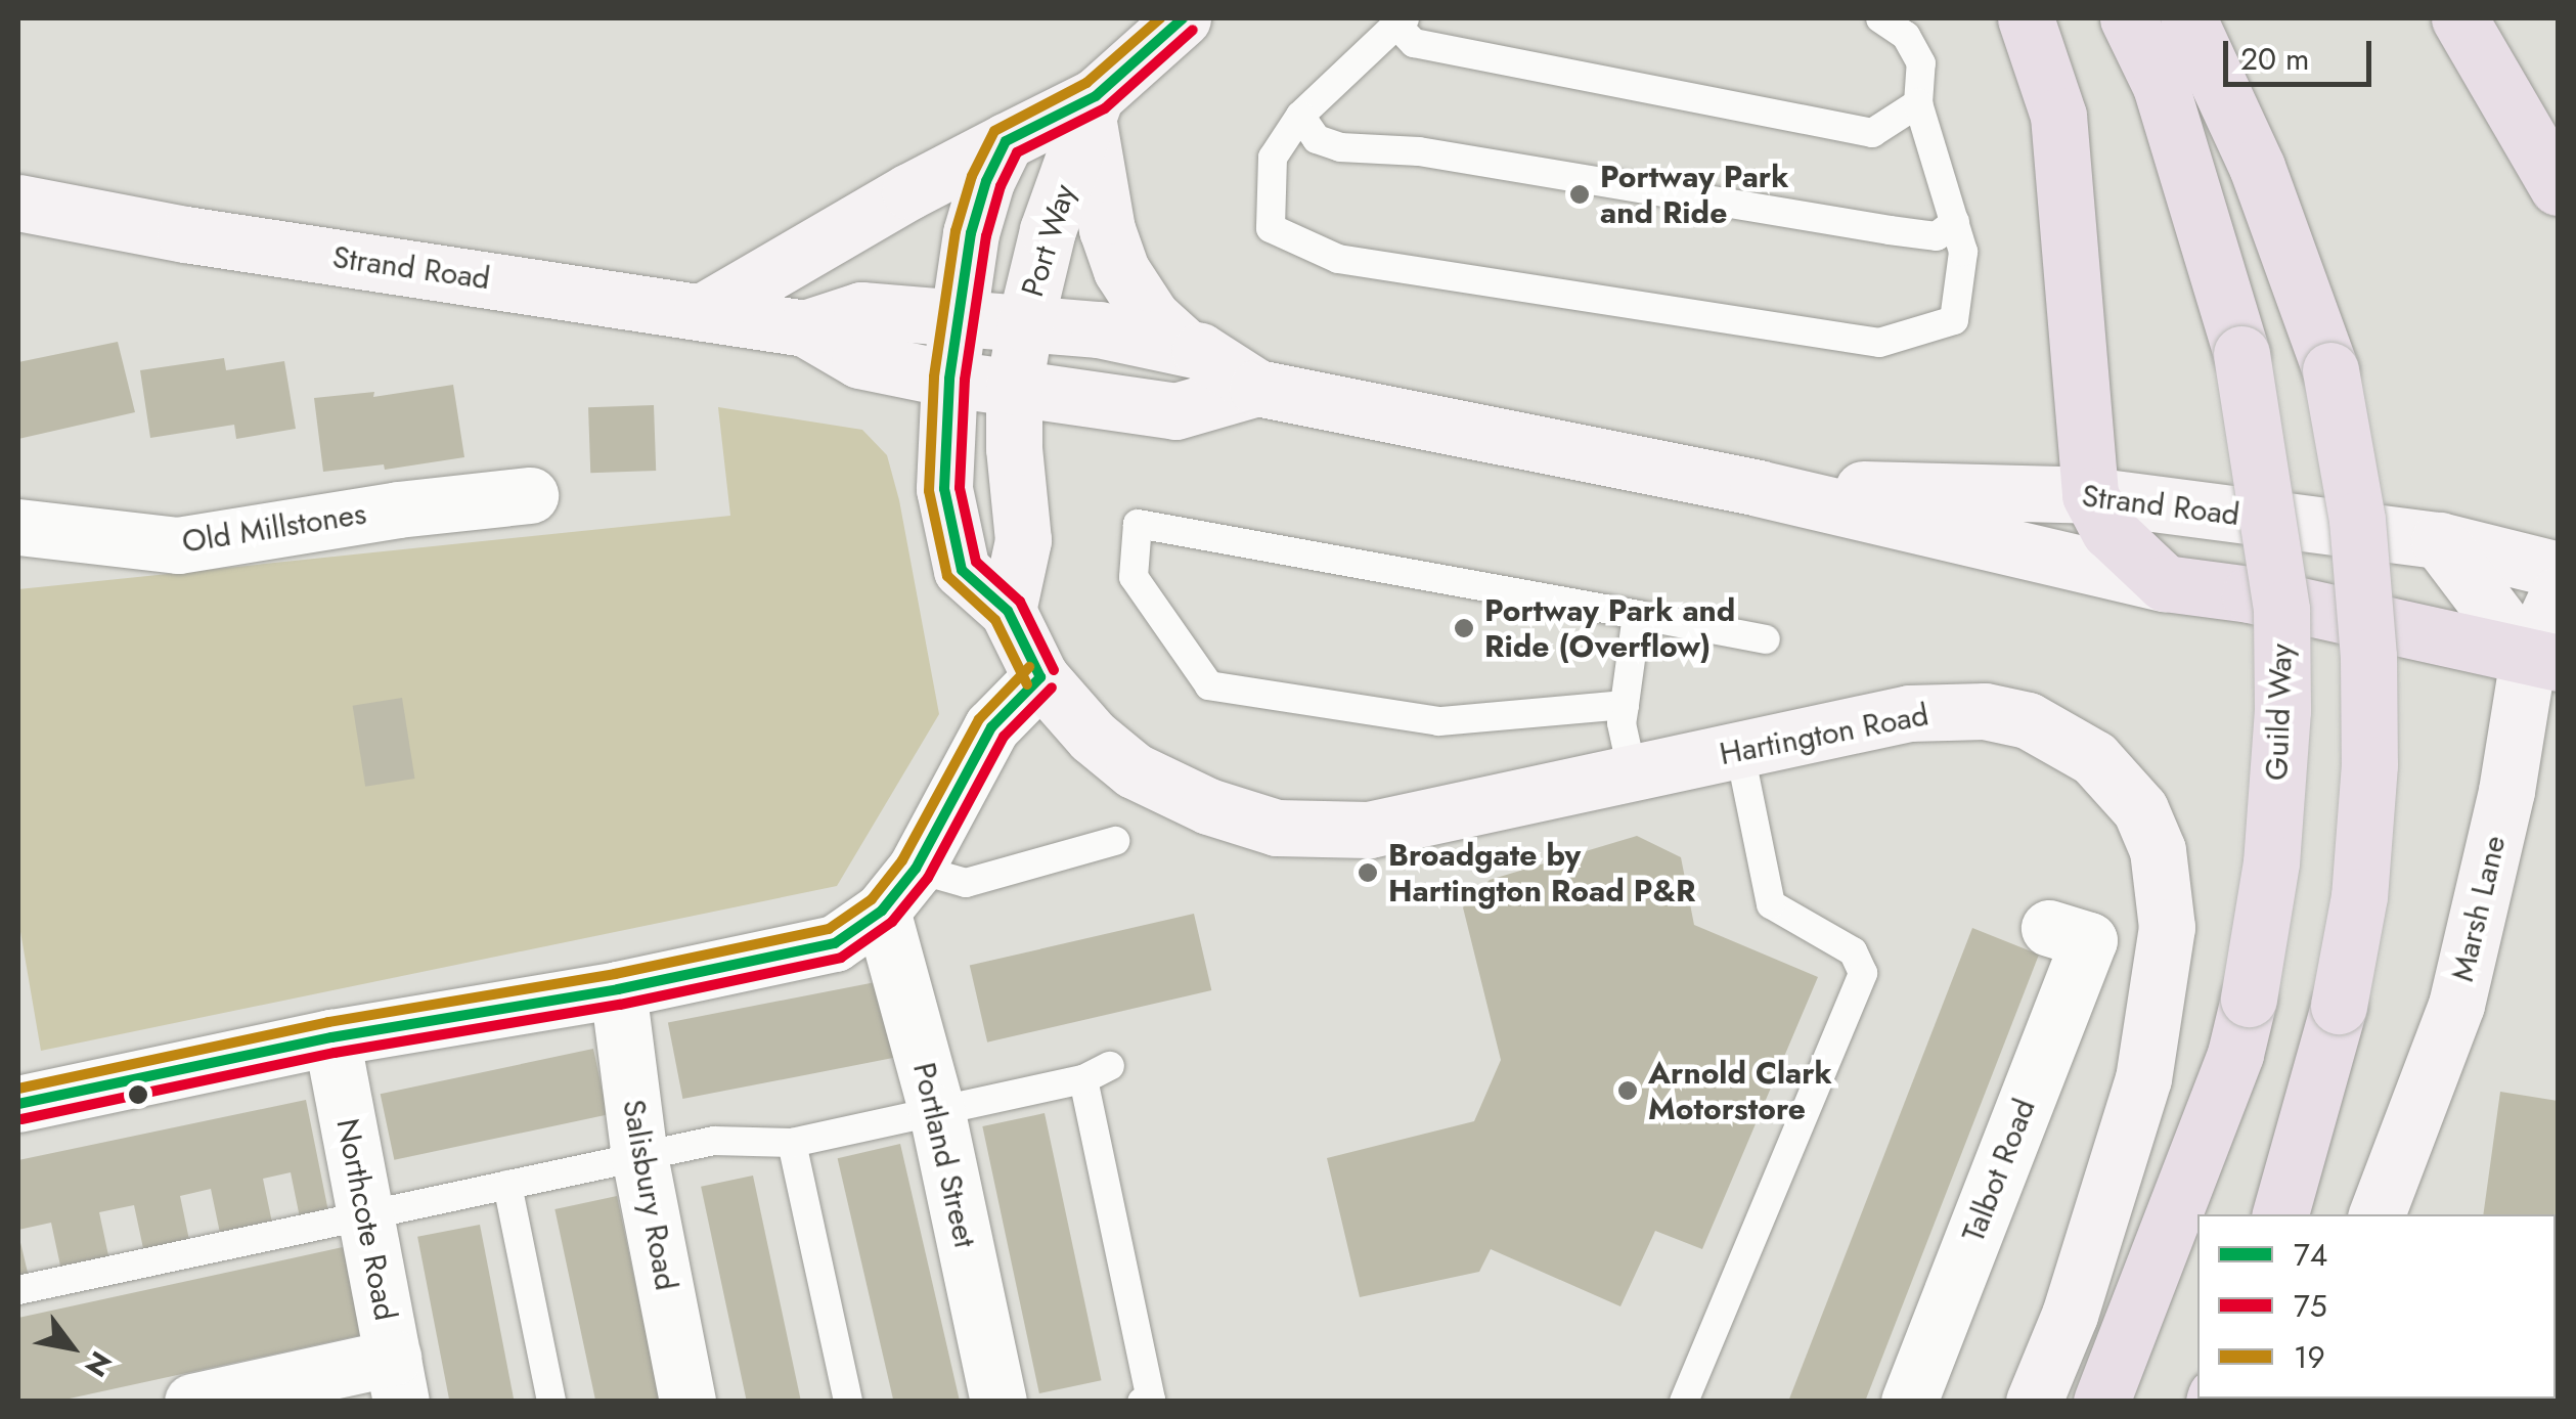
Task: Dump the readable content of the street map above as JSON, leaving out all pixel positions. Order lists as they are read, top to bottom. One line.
{"streets":{"highway":["Strand Road","Guild Way"],"street":["Port Way","Old Millstones","Hartington Road","Marsh Lane","Portland Street","Talbot Road","Salisbury Road","Northcote Road"]},"crossings":[["Port Way","Strand Road"],["Strand Road","Hartington Road"],["Strand Road","Marsh Lane"]],"places":["Portway Park and Ride","Portway Park and Ride (Overflow)","Broadgate by Hartington Road P&R","Arnold Clark Motorstore"],"lines":["transit line 74","transit line 19","transit line 75"],"legend":["74","75","19"],"scale_bar":"20 m","north":"bottom right"}
